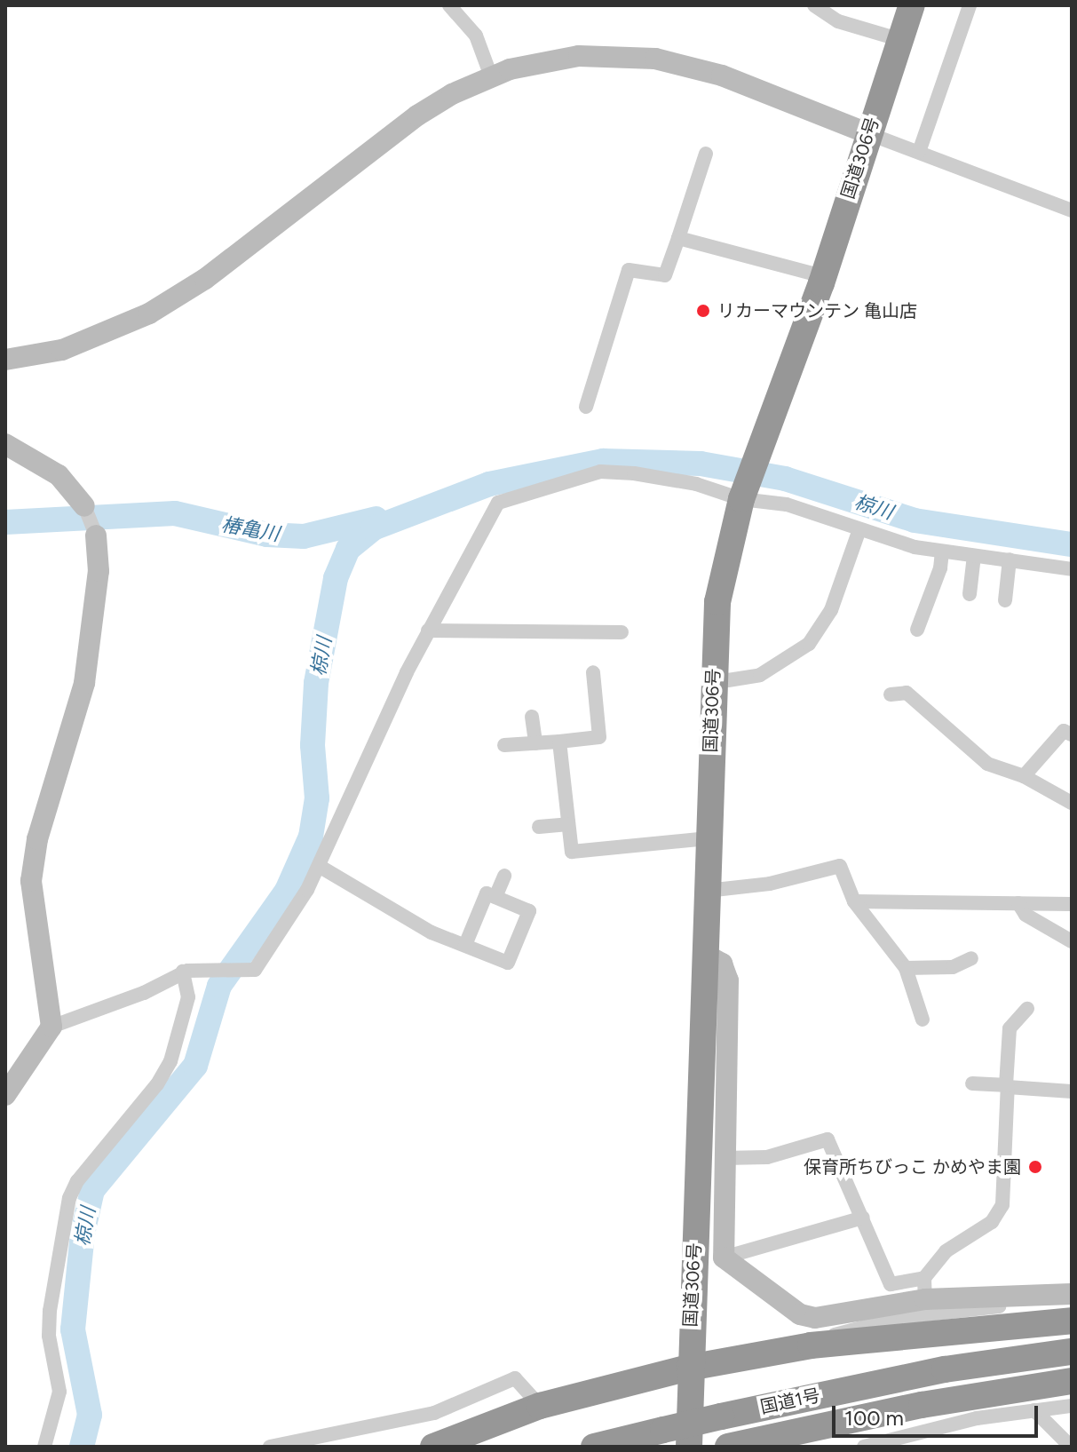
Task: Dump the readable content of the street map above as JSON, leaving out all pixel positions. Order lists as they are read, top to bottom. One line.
{"streets":{"highway":["国道306号","国道1号"]},"water":["椋川","椿亀川"],"places":["リカーマウンテン 亀山店","保育所ちびっこ かめやま園"],"scale_bar":"100 m"}
